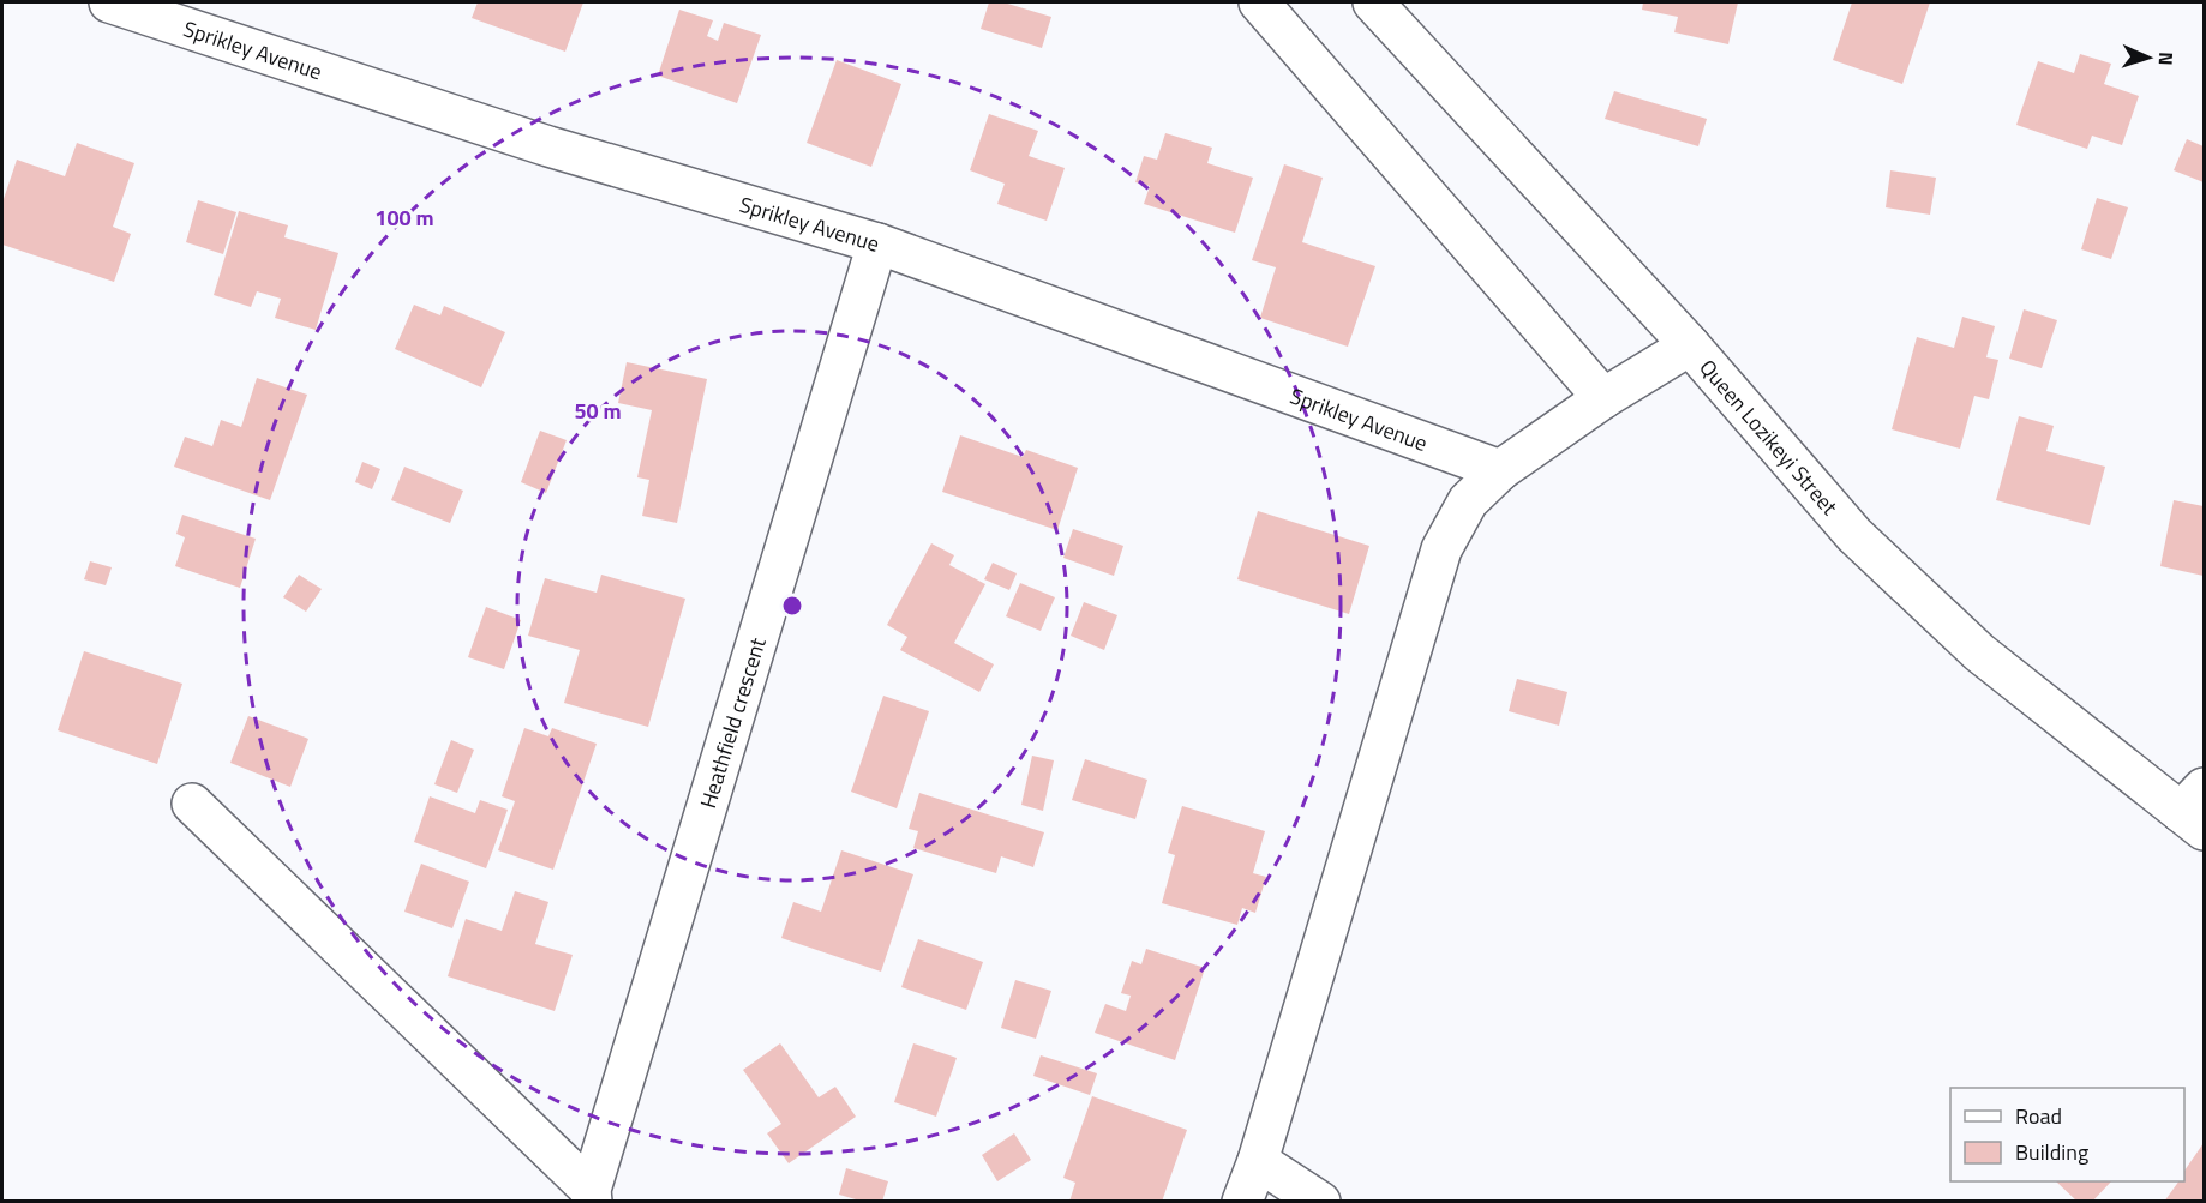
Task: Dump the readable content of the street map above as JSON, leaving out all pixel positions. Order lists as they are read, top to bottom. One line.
{"streets":{"street":["Sprikley Avenue","Queen Lozikeyi Street","Heathfield crescent"]},"crossings":[["Sprikley Avenue","Heathfield crescent"]],"legend":["Road","Building"],"north":"right","rings":["100 m","50 m"]}
